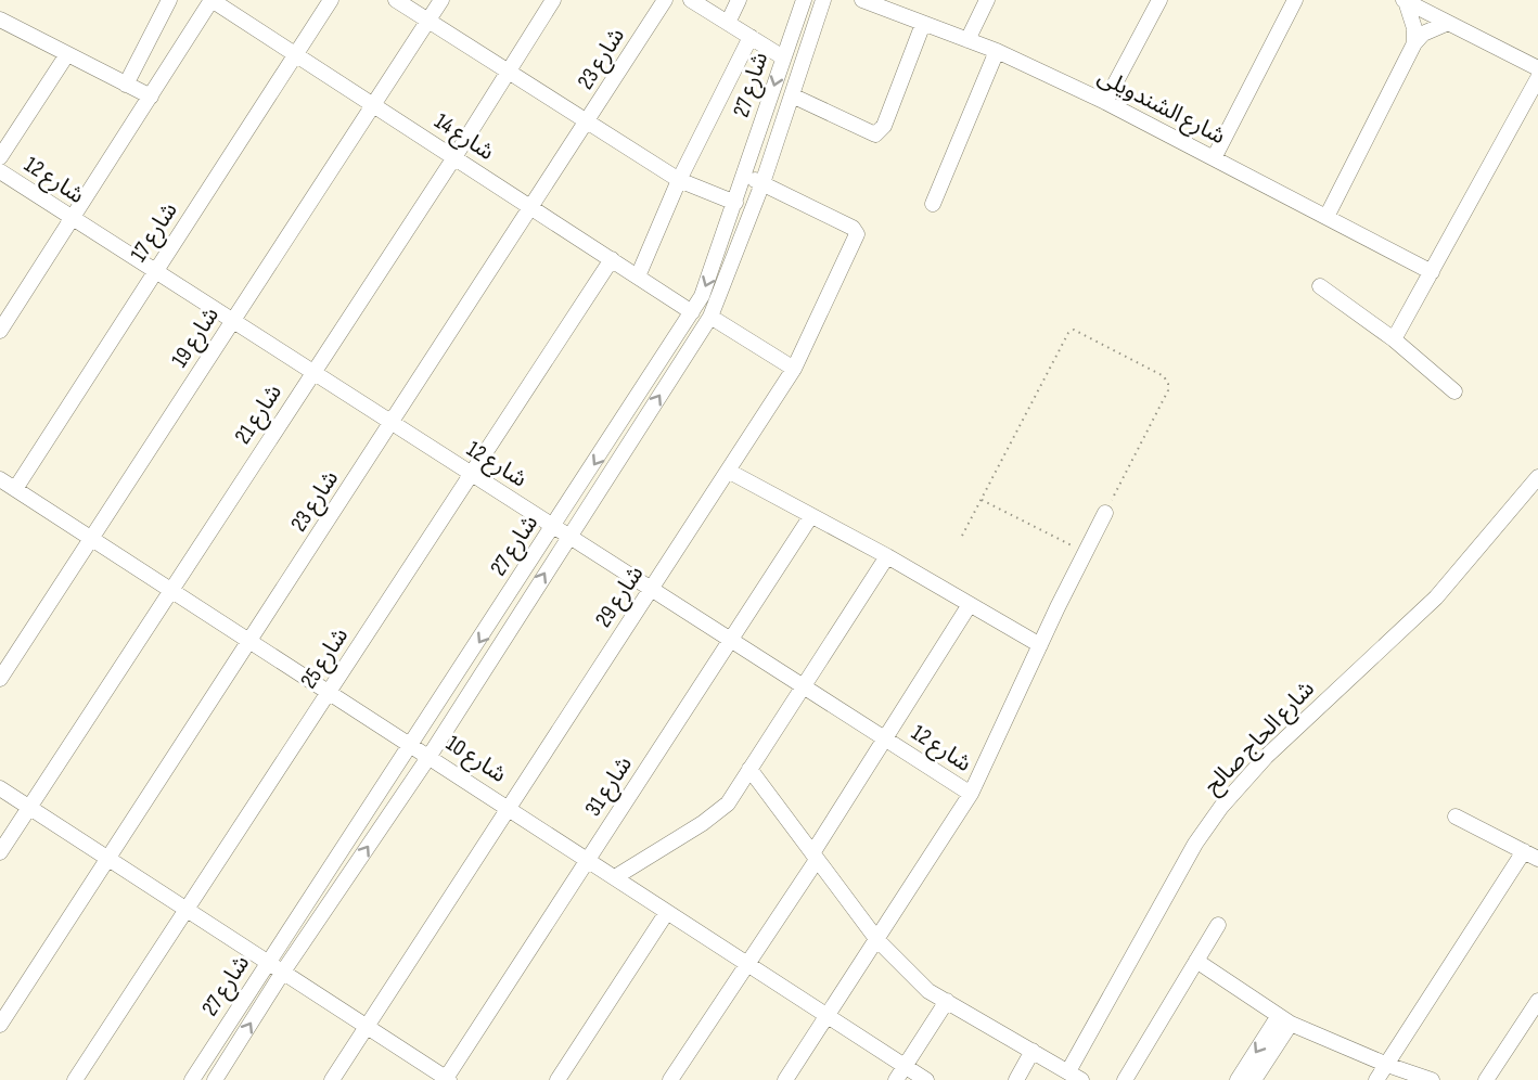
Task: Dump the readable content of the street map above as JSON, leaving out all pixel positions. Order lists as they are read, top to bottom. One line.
{"streets":{"street":["شارع 23","شارع 27","شارع الشندويلى","شارع 14","شارع 12","شارع 17","شارع 19","شارع 21","شارع 29","شارع 25","شارع الحاج صالح","شارع 10","شارع 31"]},"crossings":[["شارع 23","شارع 14"],["شارع 23","شارع 12"],["شارع 23","شارع 10"],["شارع 27","شارع 14"],["شارع 27","شارع 12"],["شارع 27","شارع 29"],["شارع 27","شارع 10"],["شارع 14","شارع 17"],["شارع 14","شارع 19"],["شارع 14","شارع 21"],["شارع 14","شارع 25"],["شارع 12","شارع 17"],["شارع 12","شارع 19"],["شارع 12","شارع 21"],["شارع 12","شارع 29"],["شارع 12","شارع 25"],["شارع 12","شارع 31"],["شارع 17","شارع 10"],["شارع 19","شارع 10"],["شارع 21","شارع 10"],["شارع 29","شارع 10"],["شارع 25","شارع 10"],["شارع 10","شارع 31"]]}
